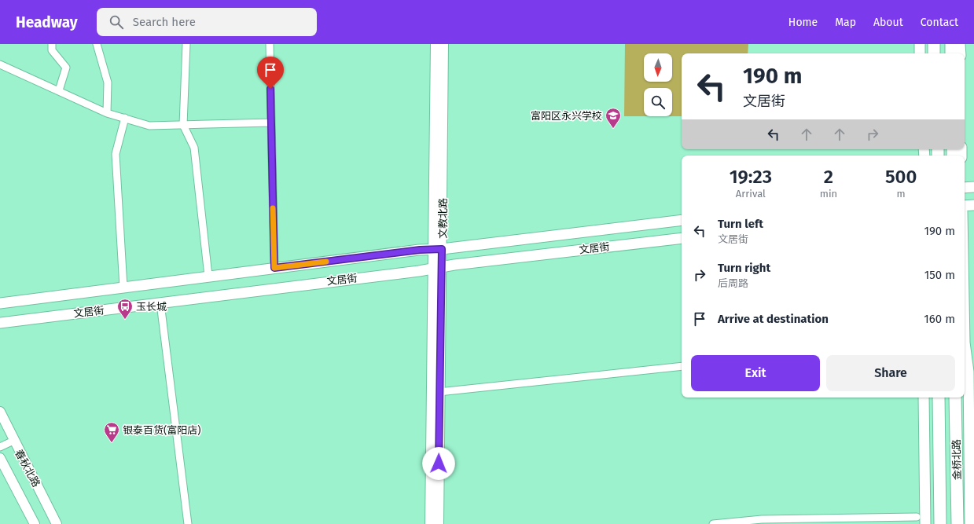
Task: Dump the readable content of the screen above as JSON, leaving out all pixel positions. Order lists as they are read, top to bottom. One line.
{"streets":{"main road":["文居街","金桥北路"],"street":["文教北路","春秋北路"]},"crossings":[["文教北路","文居街"]],"places":{"school or university":["富阳区永兴学校"],"bus stop":["玉长城"],"supermarket":["银泰百货(富阳店)"]},"north":"bottom","page":{"header":"Headway","search":"Search here","nav":["Home","Map","About","Contact"],"turn":["190 m","文居街"],"eta":["19:23","Arrival","2","min","500","m"],"list":[{"name":"Turn left","note":"文居街","value":"190 m"},{"name":"Turn right","note":"后周路","value":"150 m"},{"name":"Arrive at destination","value":"160 m"}],"buttons":["Exit","Share"]}}
